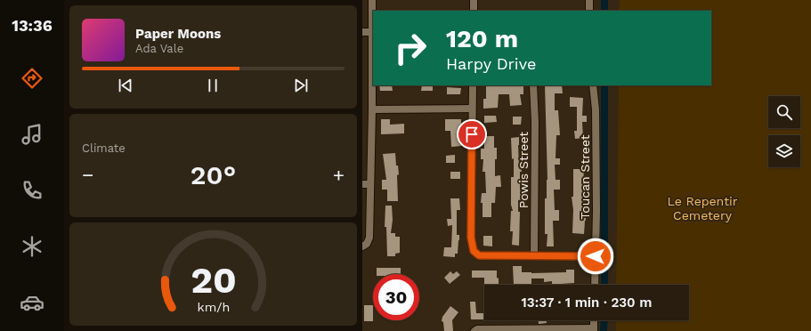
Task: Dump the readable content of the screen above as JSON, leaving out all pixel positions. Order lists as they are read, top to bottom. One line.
{"streets":{"street":["Powis Street","Toucan Street"]},"parks":["Le Repentir Cemetery"],"page":{"tabs":"13:36","turn":["120 m","Harpy Drive"],"song":["Paper Moons","Ada Vale"],"tile":"Climate","heat":["−","20°","+"],"limit":"30","trip":"13:37 · 1 min · 230 m","gauge":["20","km/h"]}}
